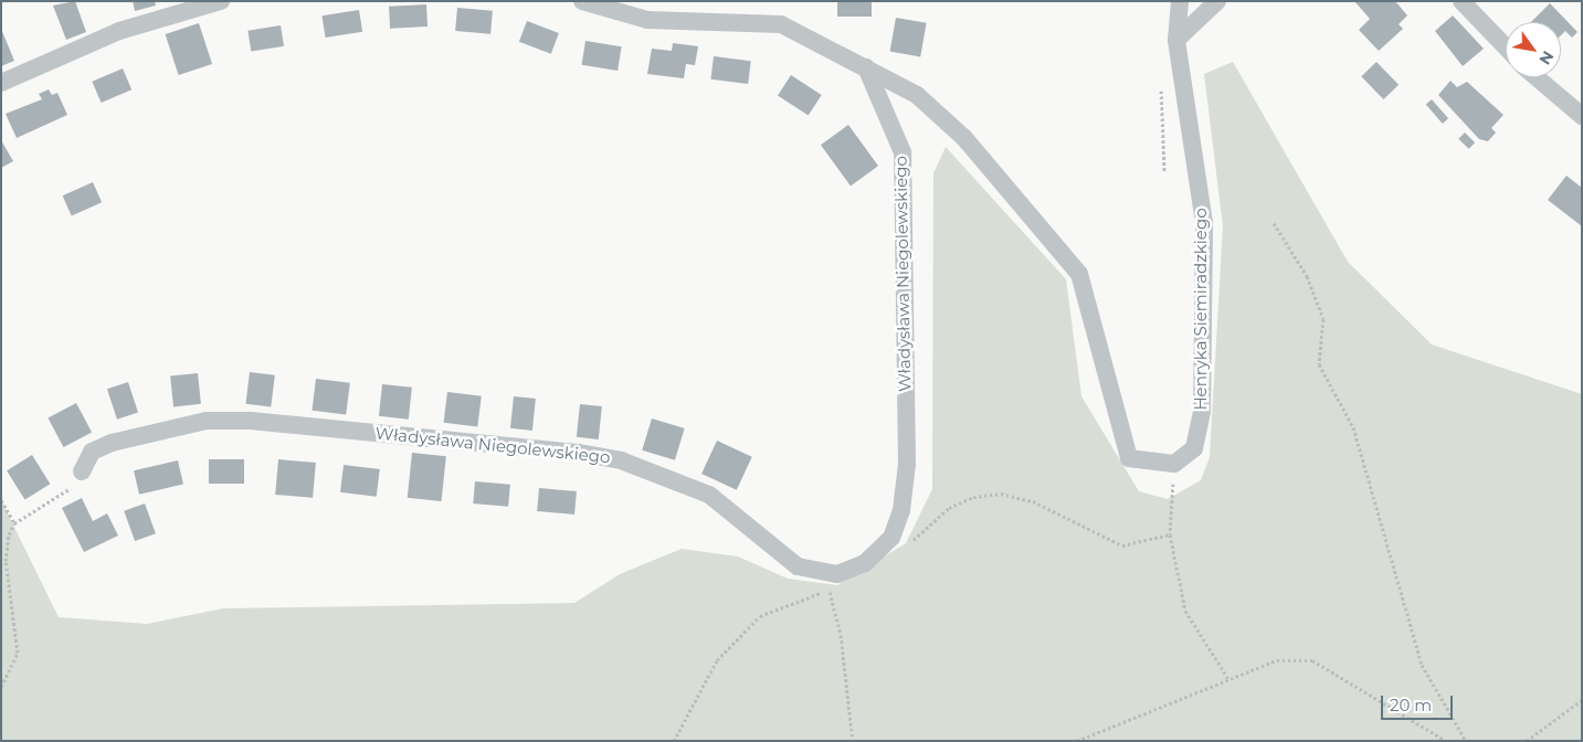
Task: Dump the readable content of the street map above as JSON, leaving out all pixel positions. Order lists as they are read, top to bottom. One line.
{"streets":{"street":["Władysława Niegolewskiego","Henryka Siemiradzkiego"]},"scale_bar":"20 m","north":"bottom right"}
